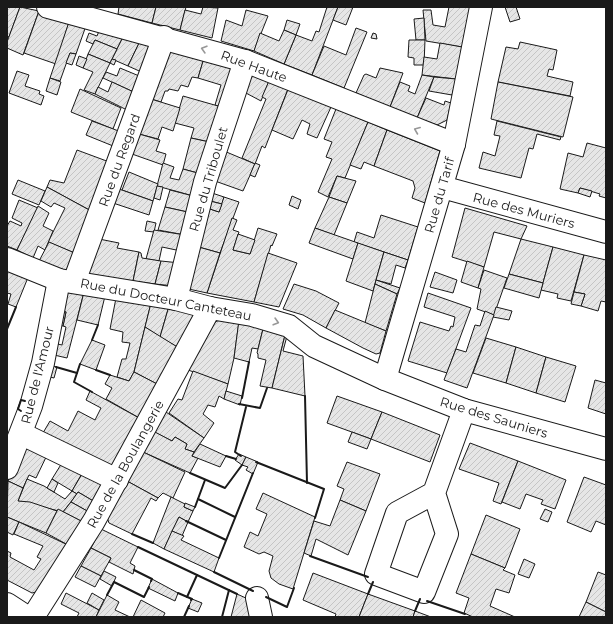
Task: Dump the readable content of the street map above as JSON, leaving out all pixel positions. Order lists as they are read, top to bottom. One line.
{"streets":{"street":["Rue Haute","Rue du Regard","Rue du Triboulet","Rue du Tarif","Rue des Muriers","Rue du Docteur Canteteau","Rue de l'Amour","Rue des Sauniers","Rue de la Boulangerie"]},"crossings":[["Rue Haute","Rue du Regard"],["Rue Haute","Rue du Triboulet"],["Rue Haute","Rue du Tarif"],["Rue du Regard","Rue du Docteur Canteteau"],["Rue du Regard","Rue de l'Amour"],["Rue du Triboulet","Rue du Docteur Canteteau"],["Rue du Tarif","Rue des Muriers"],["Rue du Tarif","Rue du Docteur Canteteau"],["Rue du Tarif","Rue des Sauniers"],["Rue du Docteur Canteteau","Rue de l'Amour"],["Rue du Docteur Canteteau","Rue des Sauniers"],["Rue du Docteur Canteteau","Rue de la Boulangerie"]],"one_way":["Rue Haute","Rue du Docteur Canteteau"]}
